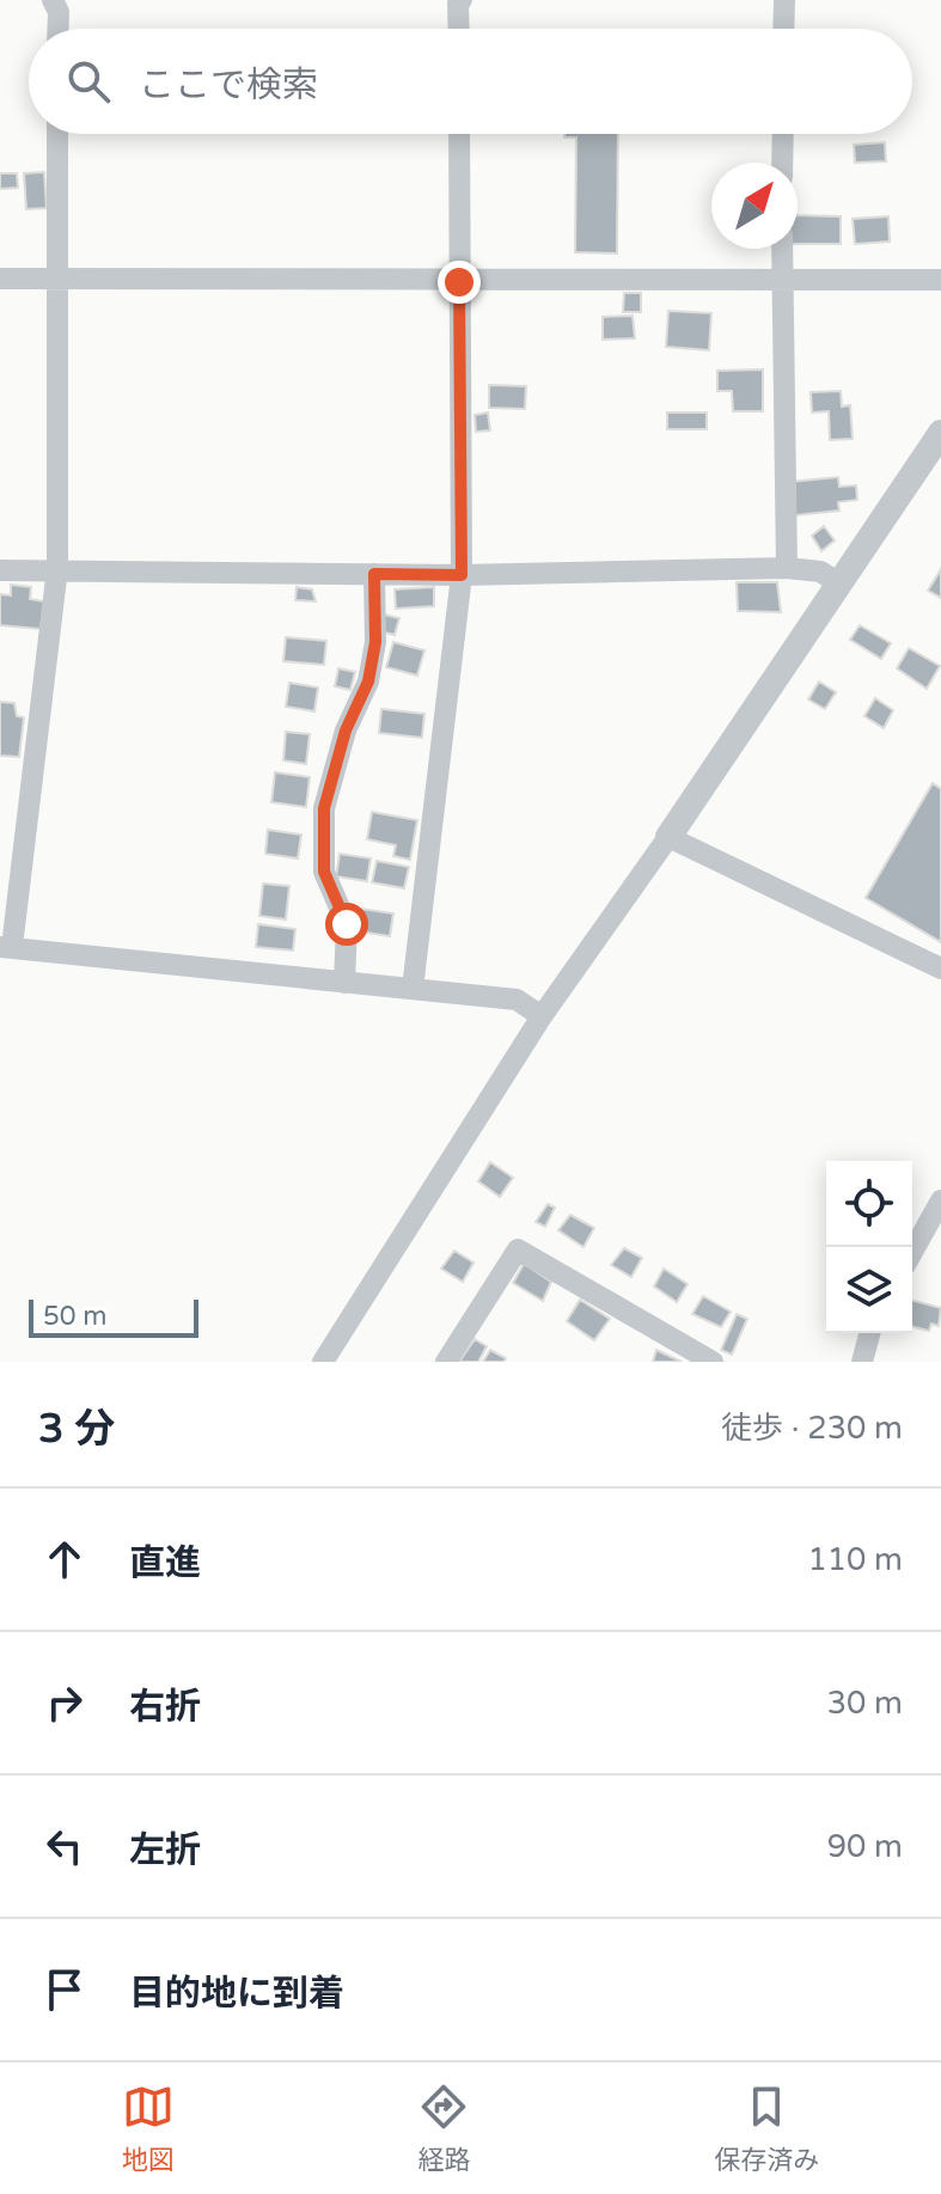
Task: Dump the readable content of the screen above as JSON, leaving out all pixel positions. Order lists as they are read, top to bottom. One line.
{"scale_bar":"50 m","north":"top right","page":{"search":"ここで検索","scale":"50 m","heading":["3 分","徒歩 · 230 m"],"list":[["直進","110 m"],["右折","30 m"],["左折","90 m"],"目的地に到着"],"nav":["地図","経路","保存済み"]}}
